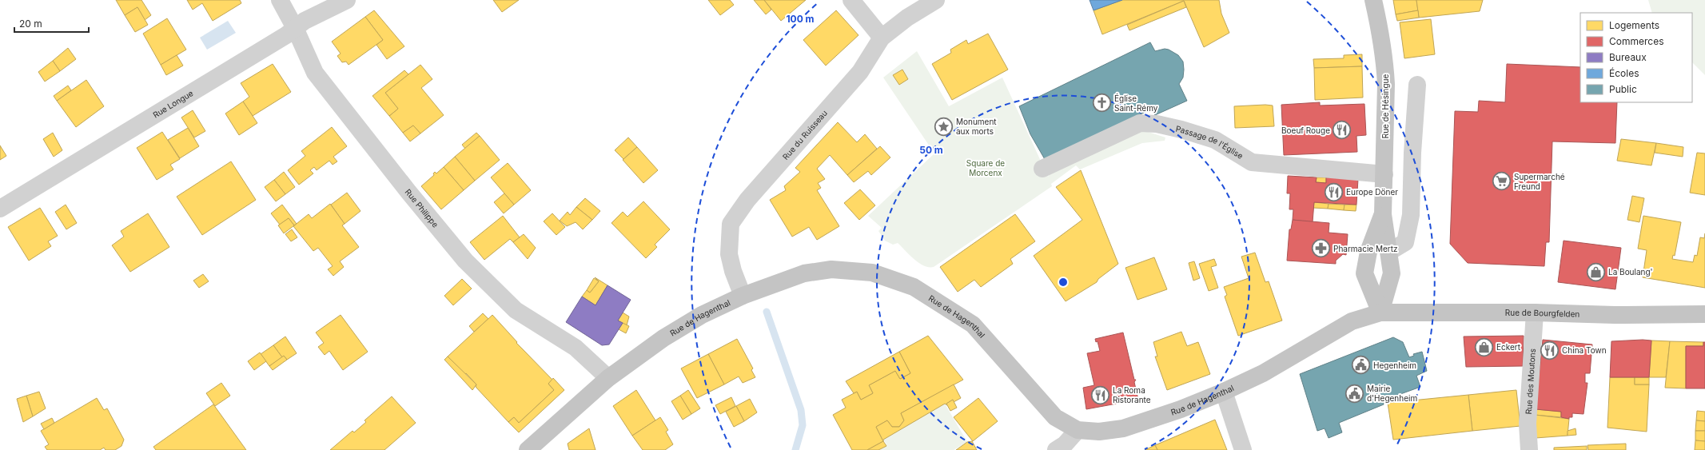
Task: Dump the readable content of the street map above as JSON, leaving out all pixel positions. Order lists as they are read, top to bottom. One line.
{"streets":{"main road":["Rue de Hésingue","Rue de Bourgfelden","Rue de Hagenthal"],"street":["Rue Longue","Rue du Ruisseau","Passage de l'Église","Rue Philippe","Rue des Moutons"]},"crossings":[["Rue Longue","Rue Philippe"],["Rue de Hésingue","Passage de l'Église"],["Rue de Hésingue","Rue de Bourgfelden"],["Rue de Hésingue","Rue de Hagenthal"],["Rue du Ruisseau","Rue de Hagenthal"],["Rue Philippe","Rue de Hagenthal"],["Rue de Bourgfelden","Rue de Hagenthal"],["Rue de Bourgfelden","Rue des Moutons"]],"parks":["Square de Morcenx"],"places":{"church":["Église Saint-Rémy"],"place":["Monument aux morts"],"restaurant":["Boeuf Rouge","Europe Döner","China Town","La Roma Ristorante"],"supermarket":["Supermarché Freund"],"pharmacy":["Pharmacie Mertz"],"shop":["La Boulang'","Eckert"],"public building":["Hegenheim","Mairie d'Hegenheim"]},"legend":["Logements","Commerces","Bureaux","Écoles","Public"],"scale_bar":"20 m","rings":["100 m","50 m"]}
